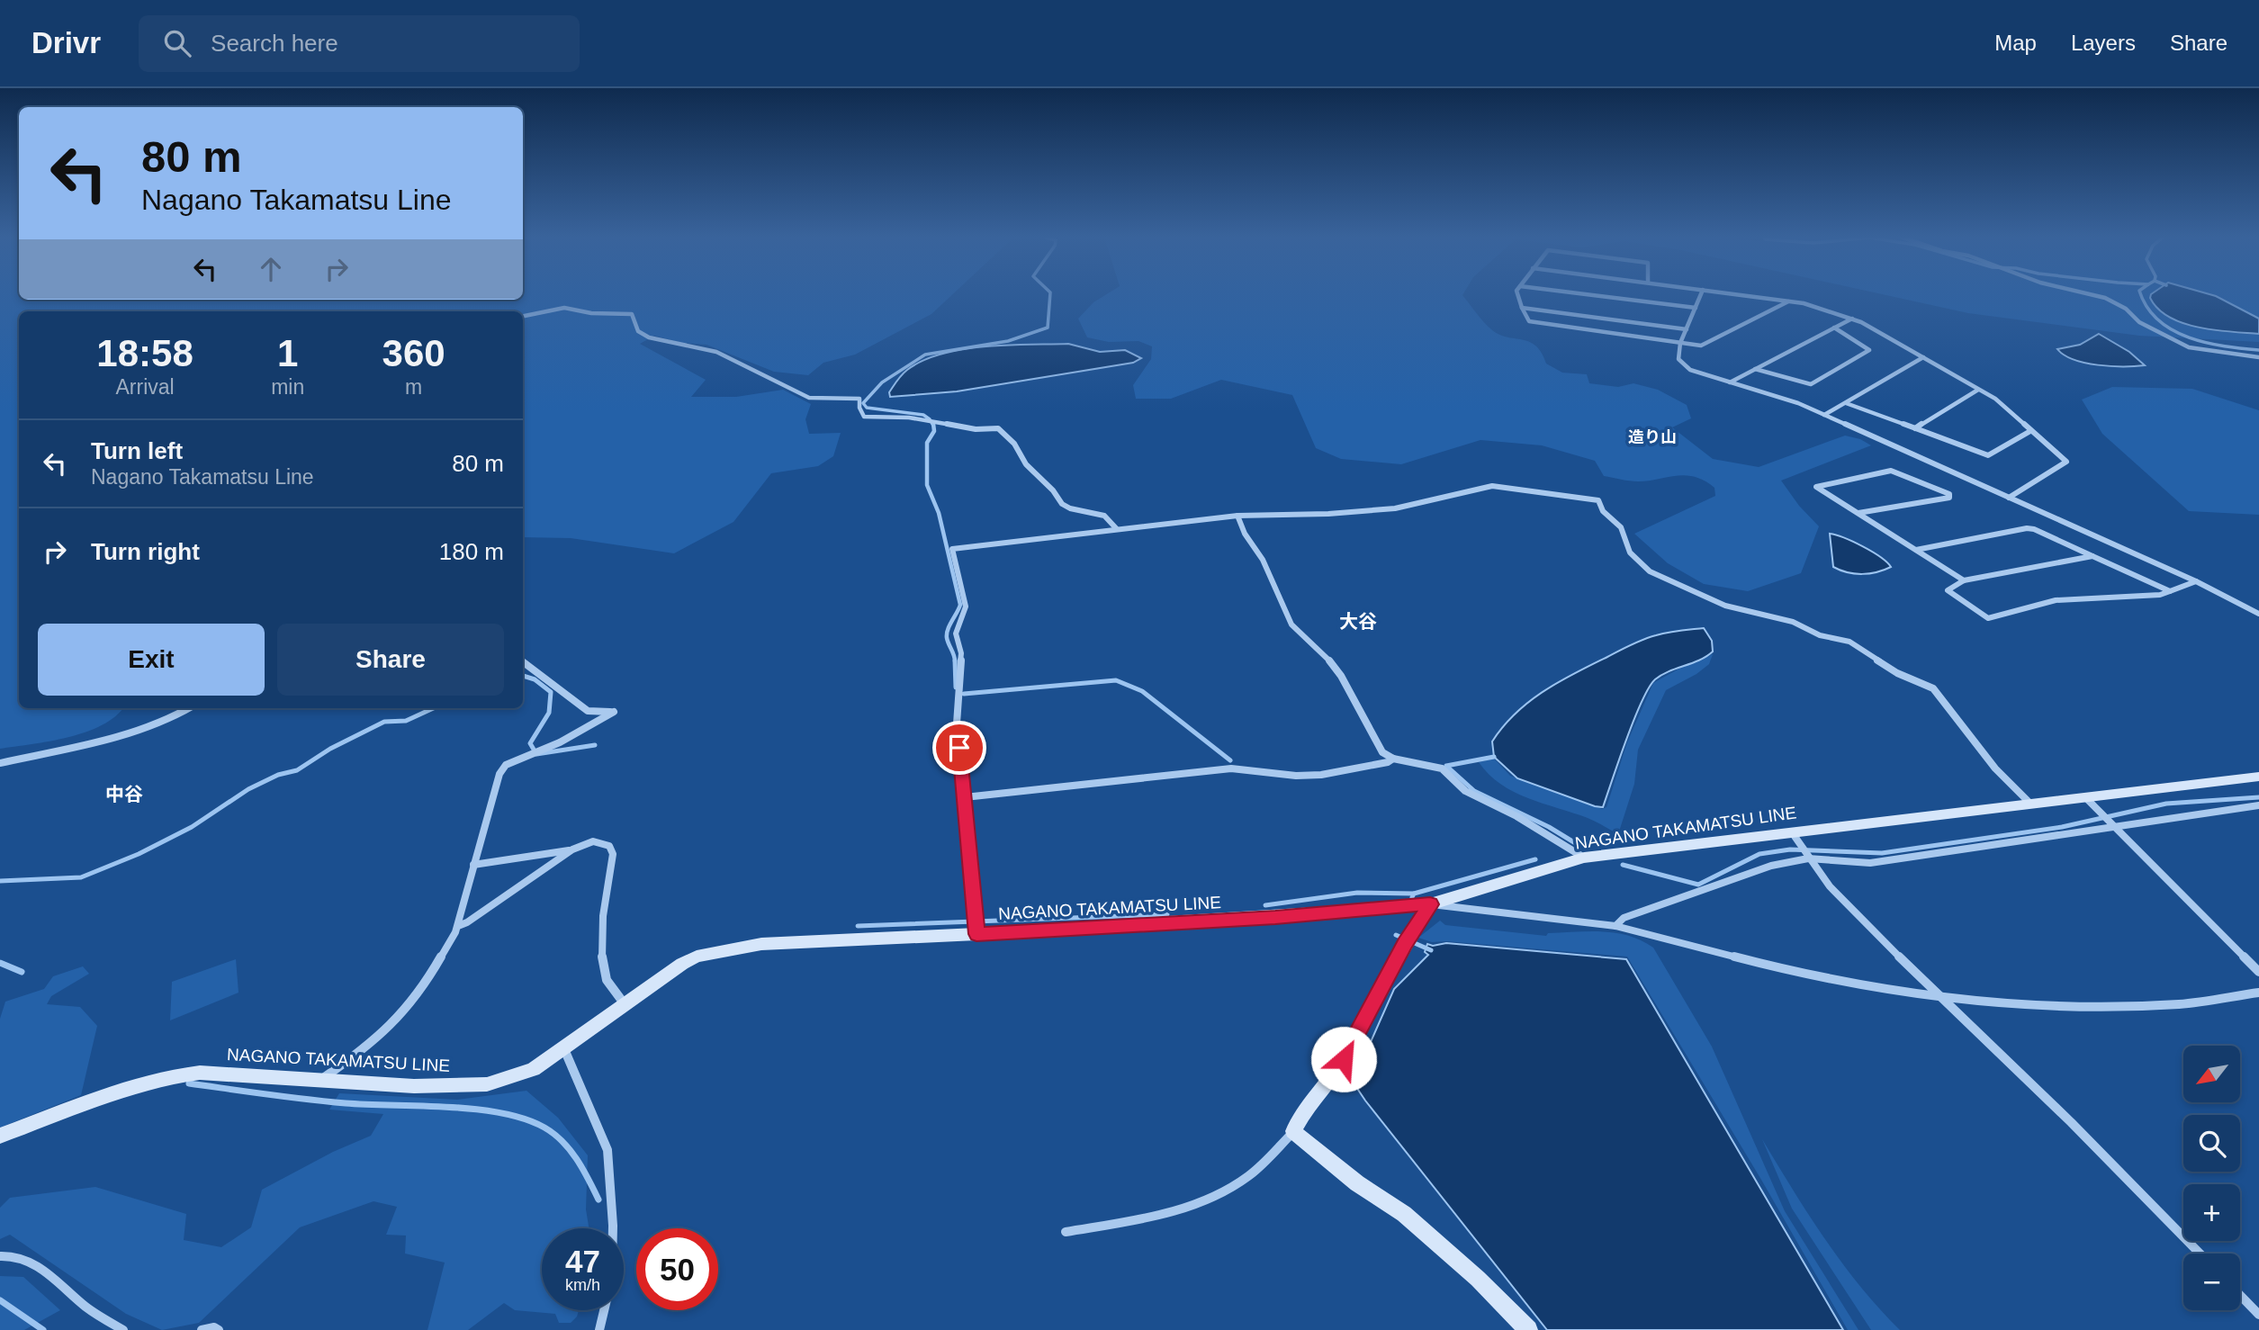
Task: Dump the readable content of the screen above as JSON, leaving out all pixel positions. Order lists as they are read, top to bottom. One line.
{"streets":{"main road":["NAGANO TAKAMATSU LINE"]},"districts":["造り山","大谷","中谷"],"north":"bottom left","page":{"header":"Drivr","search":"Search here","nav":["Map","Layers","Share"],"turn":["80 m","Nagano Takamatsu Line"],"eta":["18:58","Arrival","1","min","360","m"],"list":[{"name":"Turn left","note":"Nagano Takamatsu Line","value":"80 m"},{"name":"Turn right","value":"180 m"}],"buttons":["Exit","Share"],"map_buttons":["+","−"],"speed":"47 km/h","limit":"50"}}
